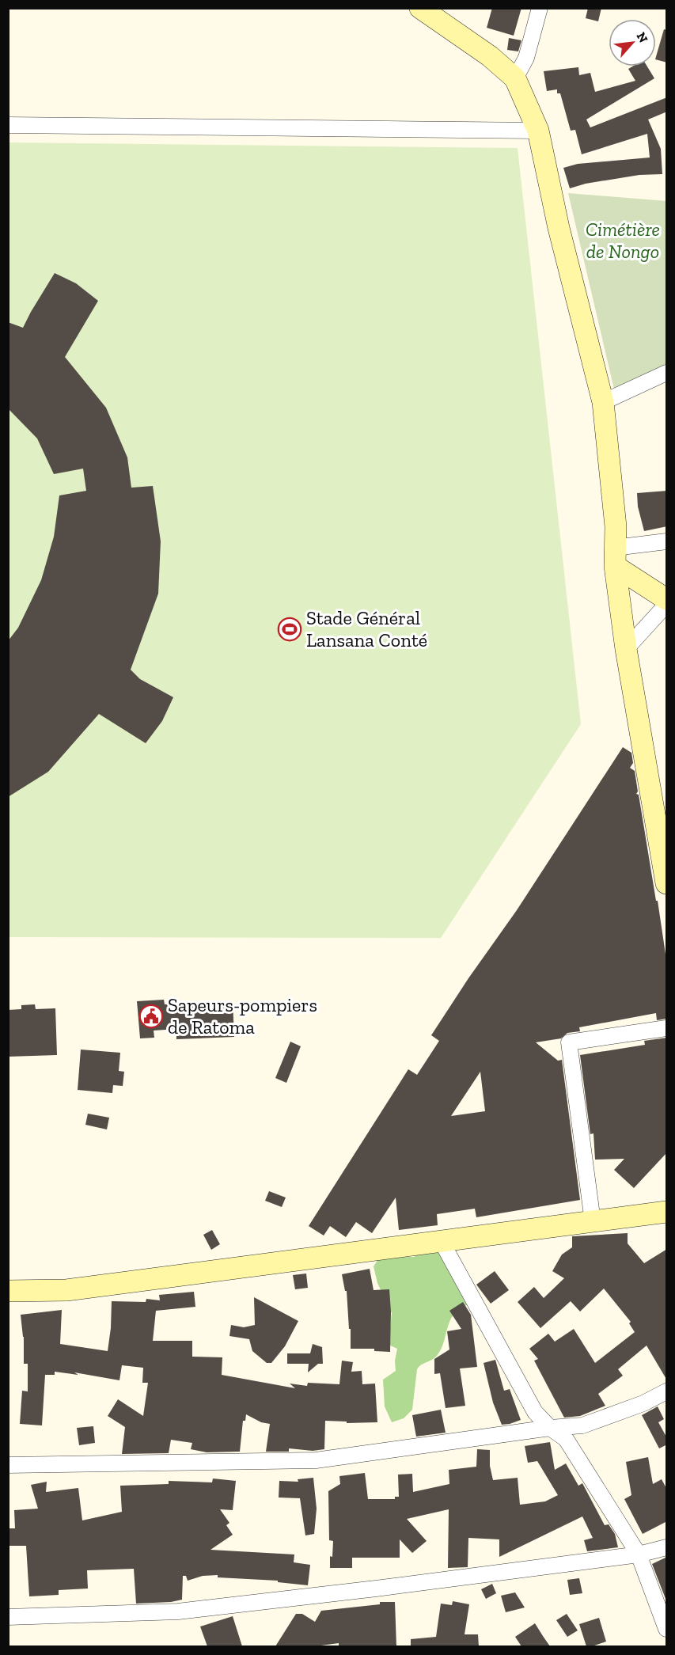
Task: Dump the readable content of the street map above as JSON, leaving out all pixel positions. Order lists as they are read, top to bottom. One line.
{"parks":["Cimétière de Nongo"],"places":{"sports":["Stade Général Lansana Conté"],"public building":["Sapeurs-pompiers de Ratoma"]},"north":"top right"}
